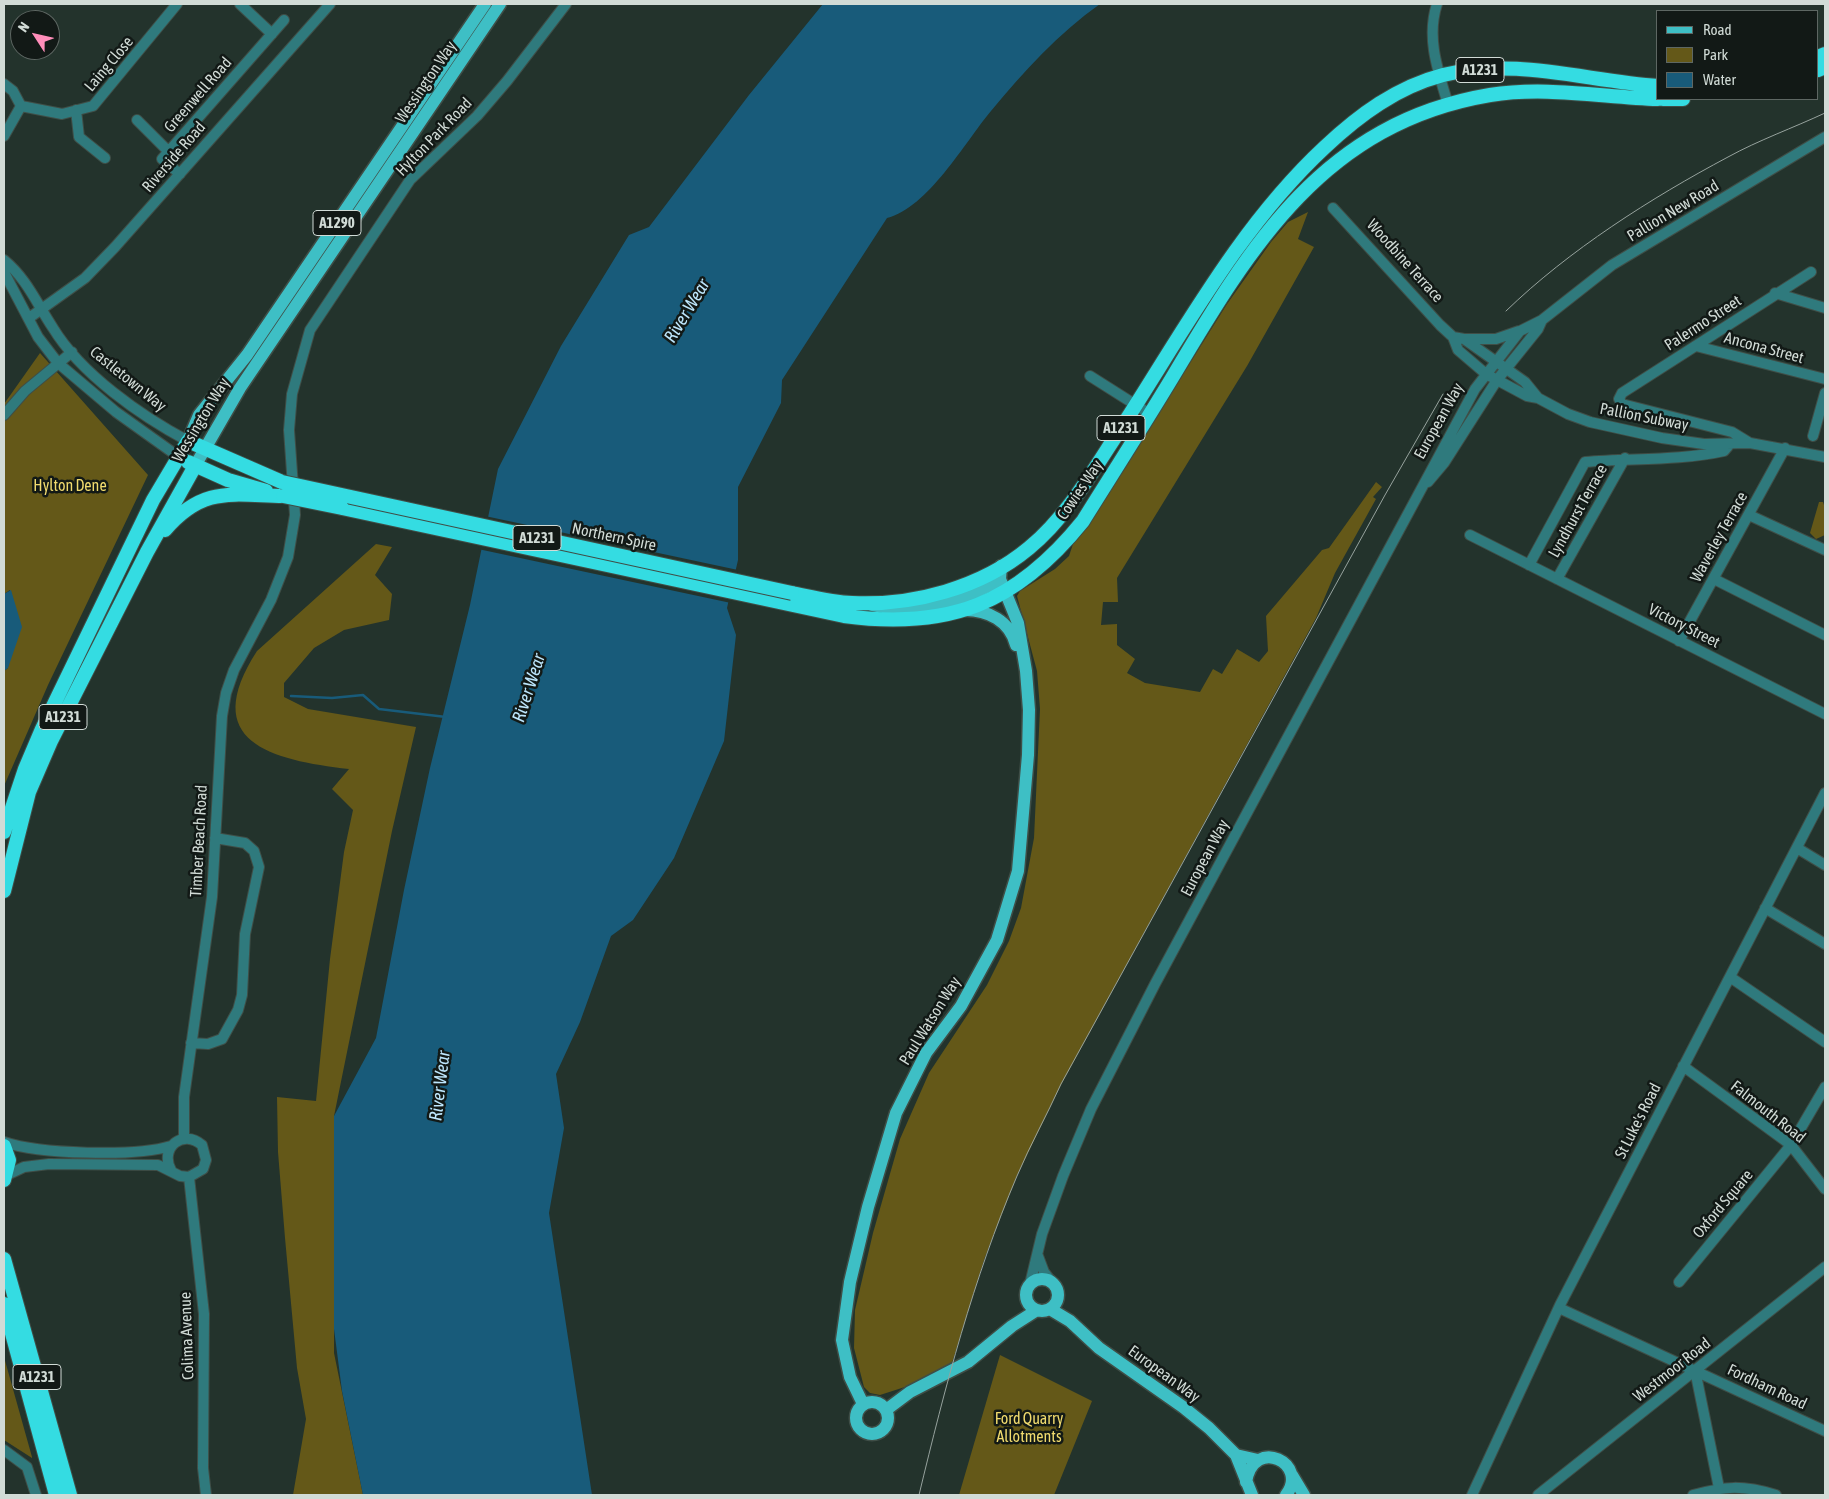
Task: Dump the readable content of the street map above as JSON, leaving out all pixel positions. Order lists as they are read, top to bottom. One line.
{"streets":{"highway":["A1231","Wessington Way","Cowies Way","Northern Spire"],"main road":["A1290","European Way","Paul Watson Way"],"street":["Laing Close","Greenwell Road","Hylton Park Road","Riverside Road","Pallion New Road","Woodbine Terrace","Palermo Street","Ancona Street","Castletown Way","Pallion Subway","Lyndhurst Terrace","Waverley Terrace","Victory Street","Timber Beach Road","Falmouth Road","St Luke's Road","Oxford Square","Colima Avenue","Westmoor Road","Fordham Road"]},"crossings":[["A1231","Wessington Way"],["A1231","Castletown Way"],["A1231","Cowies Way"],["A1231","Northern Spire"],["Wessington Way","Castletown Way"],["Wessington Way","Northern Spire"],["Greenwell Road","Riverside Road"],["Hylton Park Road","Timber Beach Road"],["Riverside Road","Castletown Way"],["Pallion New Road","Pallion Subway"],["Pallion New Road","European Way"],["Woodbine Terrace","Pallion Subway"],["Woodbine Terrace","European Way"],["Palermo Street","Ancona Street"],["Palermo Street","Pallion Subway"],["Pallion Subway","European Way"],["Cowies Way","Northern Spire"],["Cowies Way","Paul Watson Way"],["Lyndhurst Terrace","Victory Street"],["Waverley Terrace","Victory Street"],["Timber Beach Road","Colima Avenue"],["Falmouth Road","St Luke's Road"],["Falmouth Road","Oxford Square"],["St Luke's Road","Fordham Road"],["Westmoor Road","Fordham Road"]],"water":["River Wear"],"parks":["Hylton Dene","Ford Quarry Allotments"],"legend":["Road","Park","Water"],"north":"top left"}
